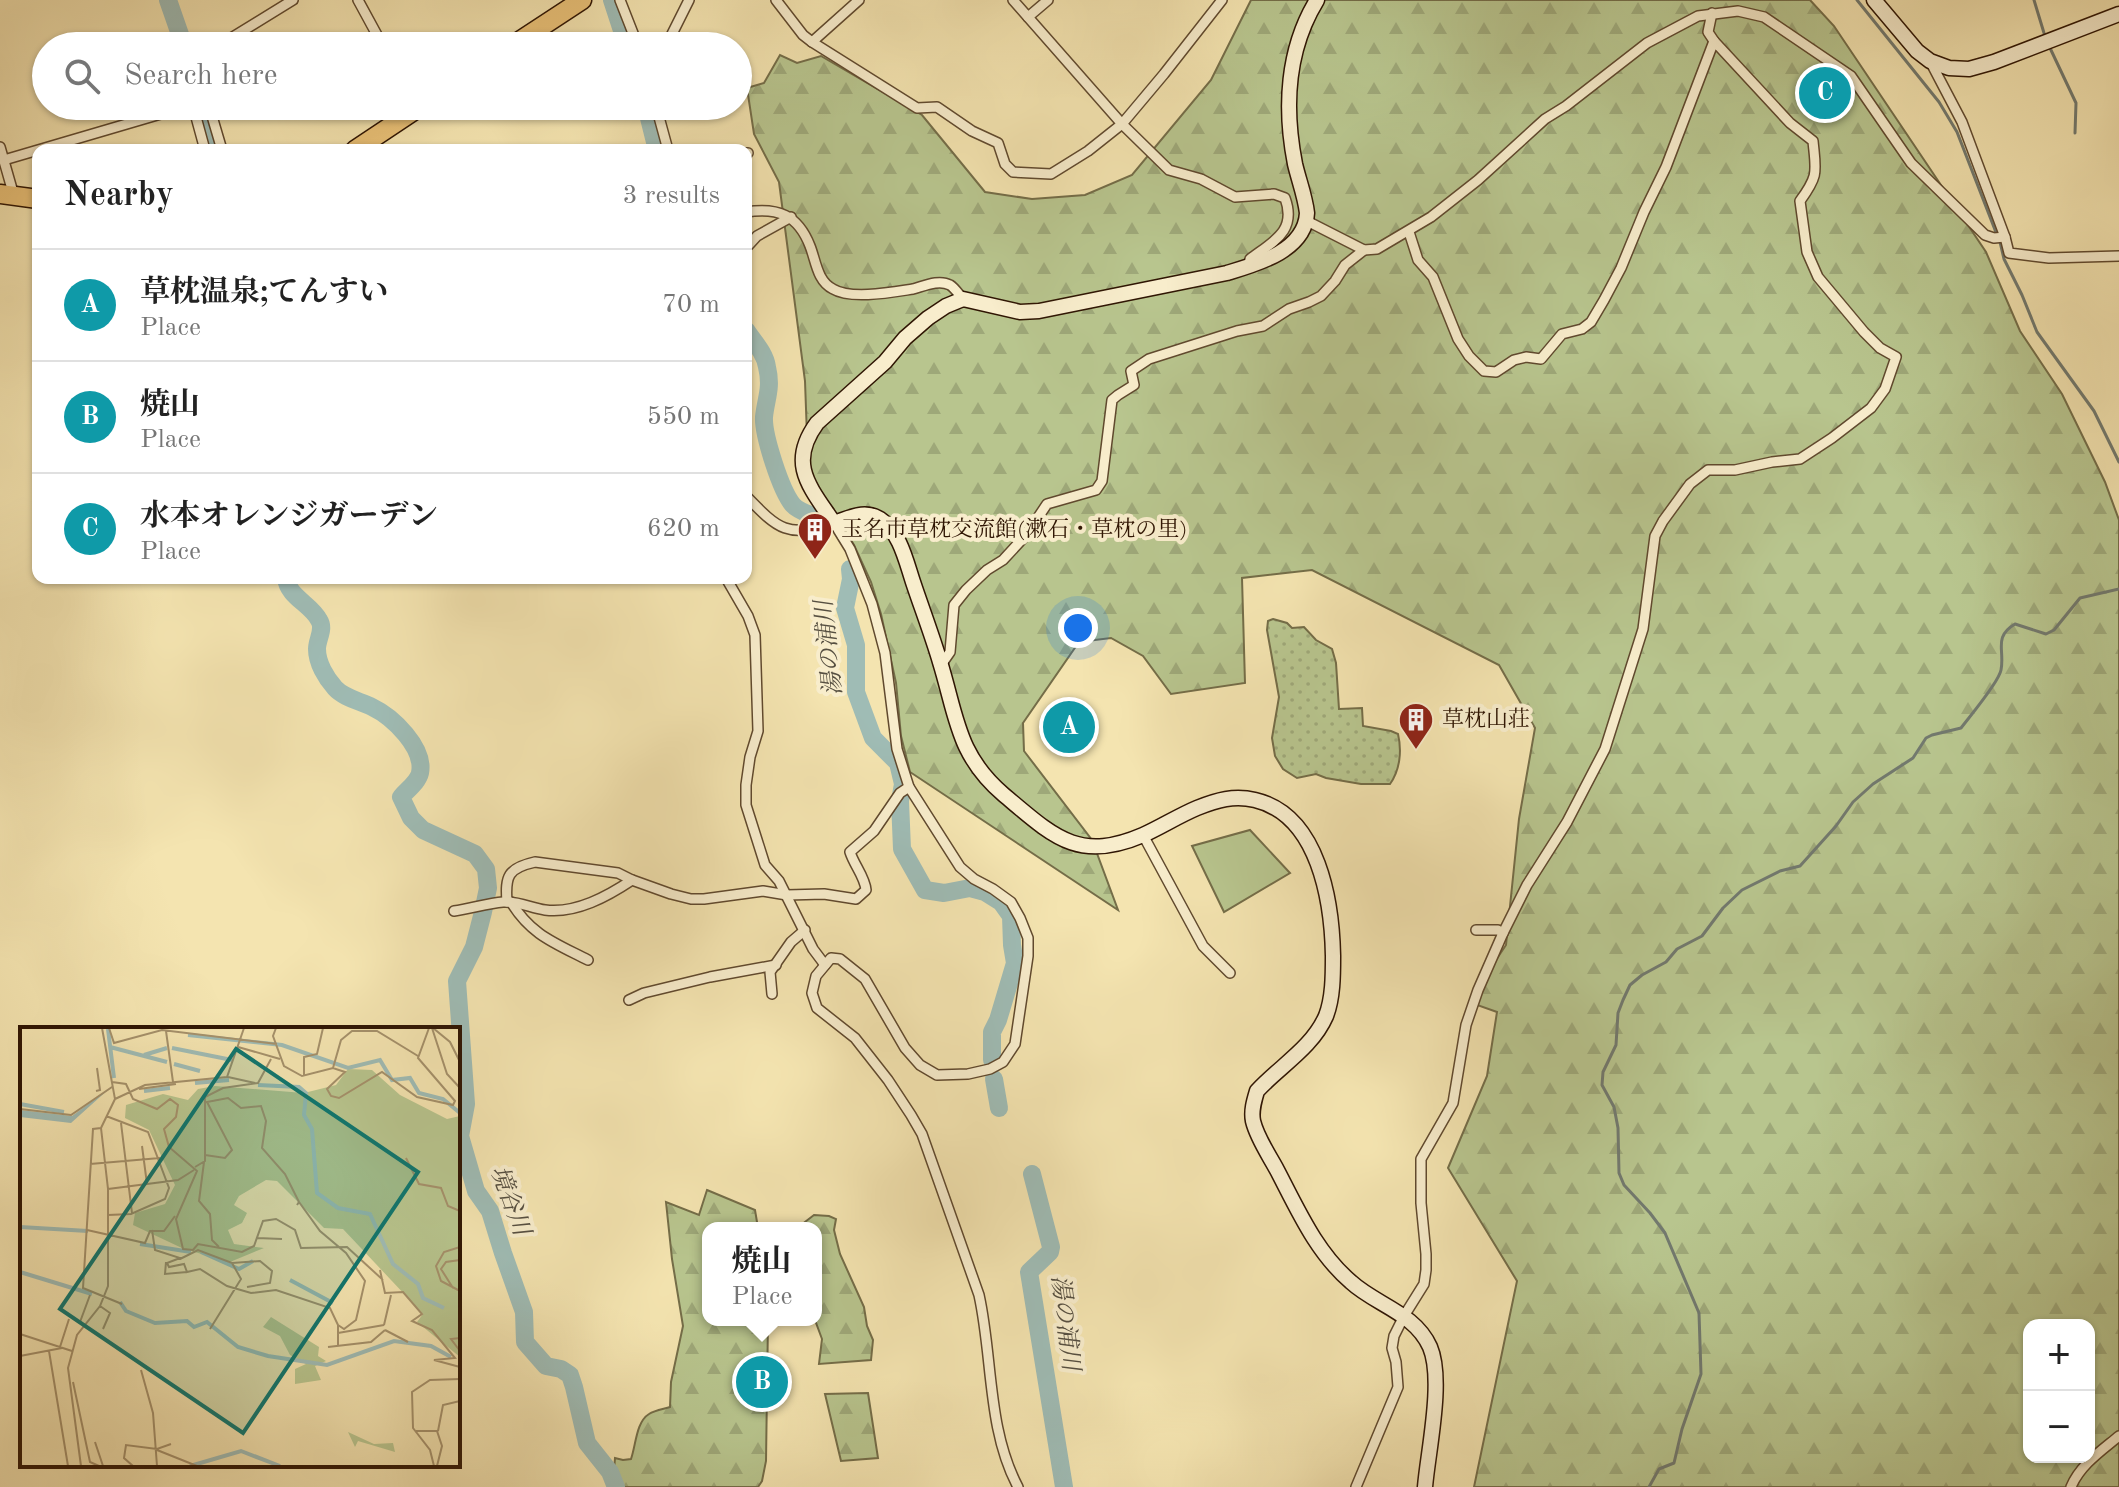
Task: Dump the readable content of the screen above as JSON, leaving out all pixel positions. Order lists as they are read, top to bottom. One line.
{"water":["湯の浦川","境谷川"],"places":{"building":["玉名市草枕交流館(漱石・草枕の里)","草枕山荘"]},"page":{"search":"Search here","pins":["C","A","B"],"heading":["Nearby","3 results"],"list":[{"mark":"A","name":"草枕温泉;てんすい","note":"Place","value":"70 m"},{"mark":"B","name":"焼山","note":"Place","value":"550 m"},{"mark":"C","name":"水本オレンジガーデン","note":"Place","value":"620 m"}],"popup":["焼山","Place"],"map_buttons":["+","−"]}}
